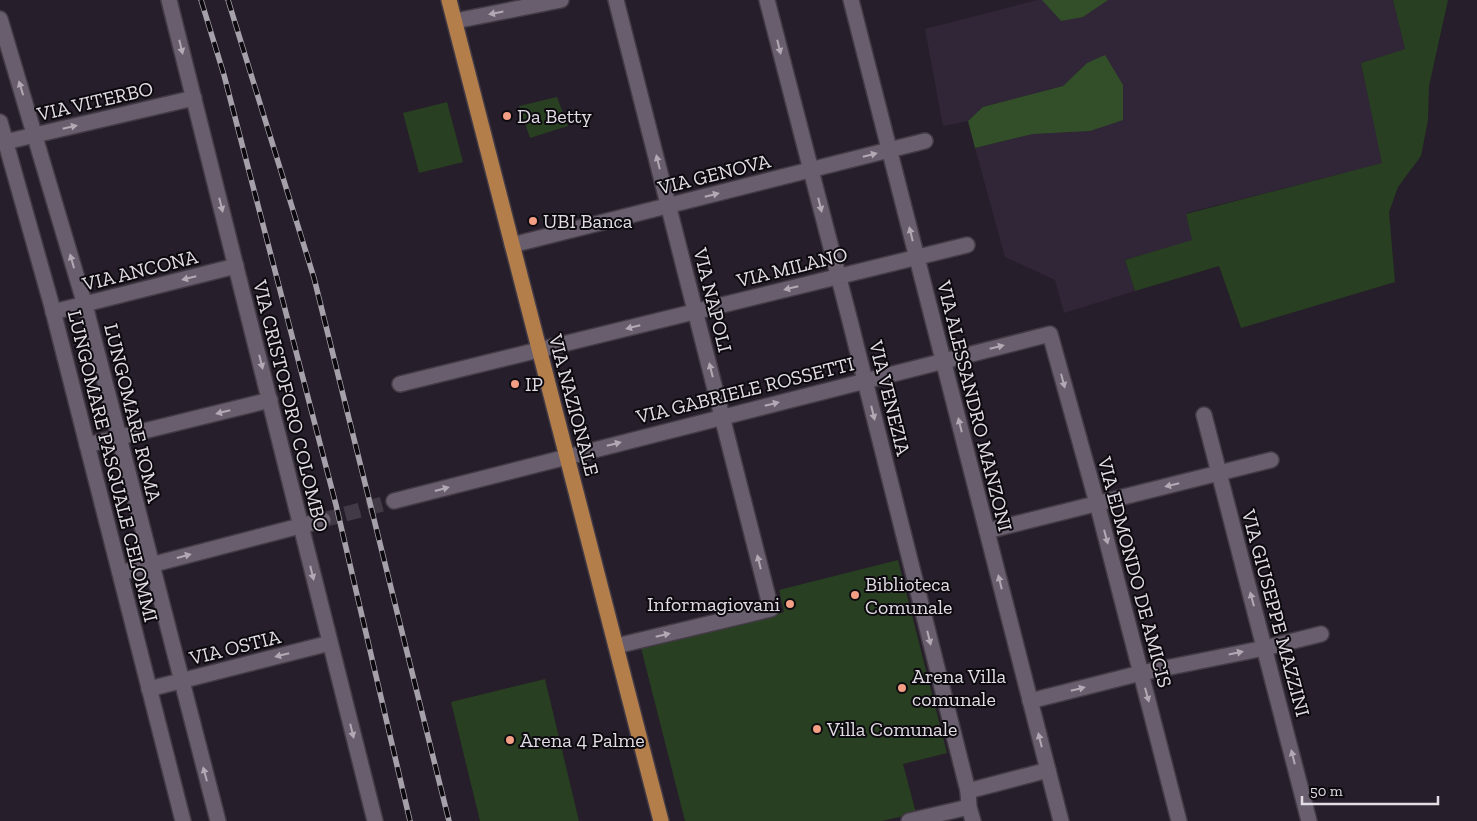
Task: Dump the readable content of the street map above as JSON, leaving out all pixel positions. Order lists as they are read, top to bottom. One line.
{"streets":{"main road":["VIA NAZIONALE"],"street":["VIA VITERBO","VIA GENOVA","VIA MILANO","VIA ANCONA","VIA NAPOLI","VIA GABRIELE ROSSETTI","VIA VENEZIA","VIA CRISTOFORO COLOMBO","VIA ALESSANDRO MANZONI","LUNGOMARE ROMA","LUNGOMARE PASQUALE CELOMMI","VIA EDMONDO DE AMICIS","VIA GIUSEPPE MAZZINI","VIA OSTIA"]},"crossings":[["VIA VITERBO","VIA CRISTOFORO COLOMBO"],["VIA VITERBO","LUNGOMARE ROMA"],["VIA VITERBO","LUNGOMARE PASQUALE CELOMMI"],["VIA GENOVA","VIA NAPOLI"],["VIA GENOVA","VIA VENEZIA"],["VIA GENOVA","VIA NAZIONALE"],["VIA GENOVA","VIA ALESSANDRO MANZONI"],["VIA MILANO","VIA NAPOLI"],["VIA MILANO","VIA VENEZIA"],["VIA MILANO","VIA NAZIONALE"],["VIA MILANO","VIA ALESSANDRO MANZONI"],["VIA ANCONA","VIA CRISTOFORO COLOMBO"],["VIA ANCONA","LUNGOMARE ROMA"],["VIA ANCONA","LUNGOMARE PASQUALE CELOMMI"],["VIA NAPOLI","VIA GABRIELE ROSSETTI"],["VIA NAPOLI","VIA NAZIONALE"],["VIA GABRIELE ROSSETTI","VIA VENEZIA"],["VIA GABRIELE ROSSETTI","VIA NAZIONALE"],["VIA GABRIELE ROSSETTI","VIA ALESSANDRO MANZONI"],["VIA GABRIELE ROSSETTI","VIA EDMONDO DE AMICIS"],["VIA CRISTOFORO COLOMBO","VIA OSTIA"],["LUNGOMARE ROMA","VIA OSTIA"],["LUNGOMARE PASQUALE CELOMMI","VIA OSTIA"]],"one_way":["VIA VITERBO","VIA GENOVA","VIA MILANO","VIA ANCONA","VIA GABRIELE ROSSETTI","VIA VENEZIA","VIA CRISTOFORO COLOMBO","VIA ALESSANDRO MANZONI","LUNGOMARE ROMA","VIA EDMONDO DE AMICIS","VIA GIUSEPPE MAZZINI"],"places":["Da Betty","UBI Banca","IP","Biblioteca Comunale","Informagiovani","Arena Villa comunale","Villa Comunale","Arena 4 Palme"],"scale_bar":"50 m"}
